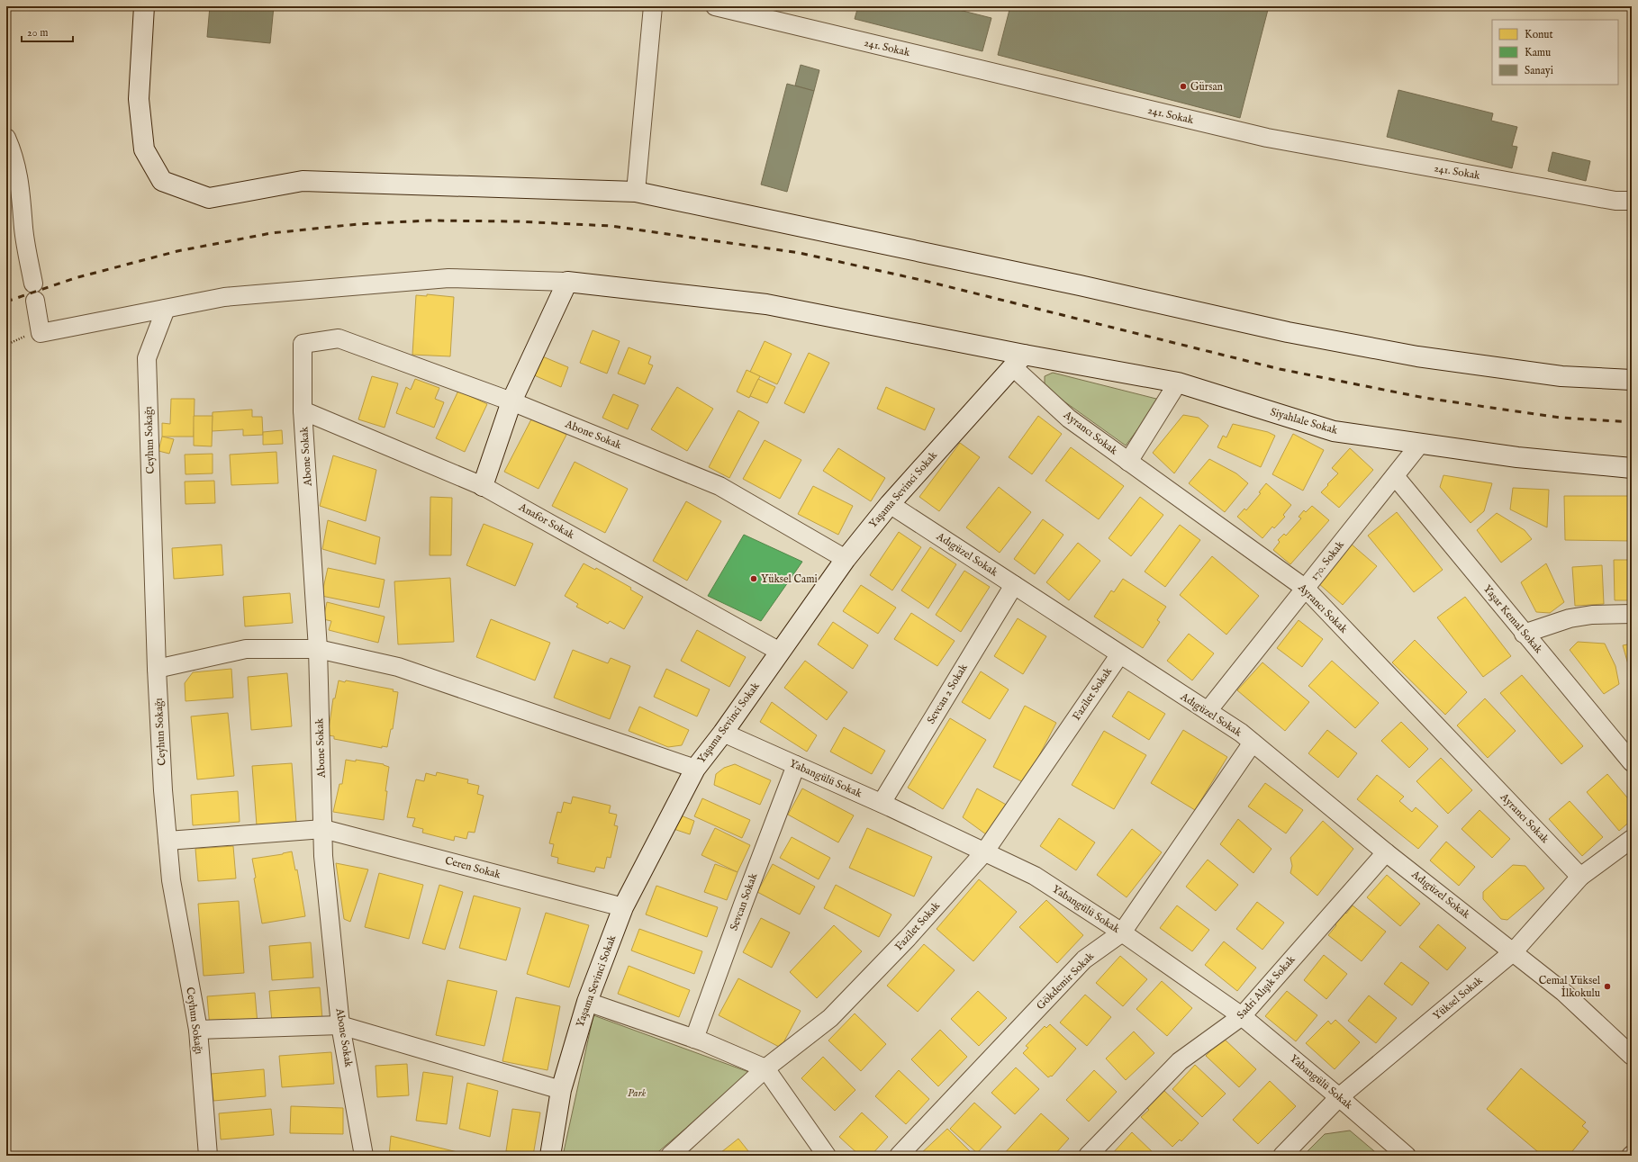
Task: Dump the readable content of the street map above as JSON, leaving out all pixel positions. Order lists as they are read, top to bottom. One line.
{"streets":{"street":["241. Sokak","Siyahlale Sokak","Ayrancı Sokak","Abone Sokak","Ceyhun Sokağı","Yaşama Sevinci Sokak","Anafor Sokak","Adıgüzel Sokak","170. Sokak","Yaşar Kemal Sokak","Sevcan 2 Sokak","Fazilet Sokak","Yabangülü Sokak","Ceren Sokak","Sevcan Sokak","Gökdemir Sokak","Sadri Alışık Sokak","Yüksel Sokak"]},"crossings":[["Siyahlale Sokak","Ayrancı Sokak"],["Siyahlale Sokak","Yaşama Sevinci Sokak"],["Siyahlale Sokak","170. Sokak"],["Ayrancı Sokak","Yaşama Sevinci Sokak"],["Ayrancı Sokak","170. Sokak"],["Ayrancı Sokak","Yüksel Sokak"],["Abone Sokak","Yaşama Sevinci Sokak"],["Abone Sokak","Anafor Sokak"],["Abone Sokak","Ceren Sokak"],["Ceyhun Sokağı","Ceren Sokak"],["Yaşama Sevinci Sokak","Anafor Sokak"],["Yaşama Sevinci Sokak","Adıgüzel Sokak"],["Yaşama Sevinci Sokak","Yabangülü Sokak"],["Yaşama Sevinci Sokak","Ceren Sokak"],["Adıgüzel Sokak","170. Sokak"],["Adıgüzel Sokak","Sevcan 2 Sokak"],["Adıgüzel Sokak","Fazilet Sokak"],["Adıgüzel Sokak","Gökdemir Sokak"],["Adıgüzel Sokak","Sadri Alışık Sokak"],["Adıgüzel Sokak","Yüksel Sokak"],["170. Sokak","Yaşar Kemal Sokak"],["Sevcan 2 Sokak","Yabangülü Sokak"],["Fazilet Sokak","Yabangülü Sokak"],["Yabangülü Sokak","Sevcan Sokak"],["Yabangülü Sokak","Gökdemir Sokak"],["Yabangülü Sokak","Sadri Alışık Sokak"],["Yabangülü Sokak","Yüksel Sokak"]],"parks":["Park"],"places":["Gürsan","Yüksel Cami","Cemal Yüksel İlkokulu"],"legend":["Konut","Kamu","Sanayi"],"scale_bar":"20 m"}
